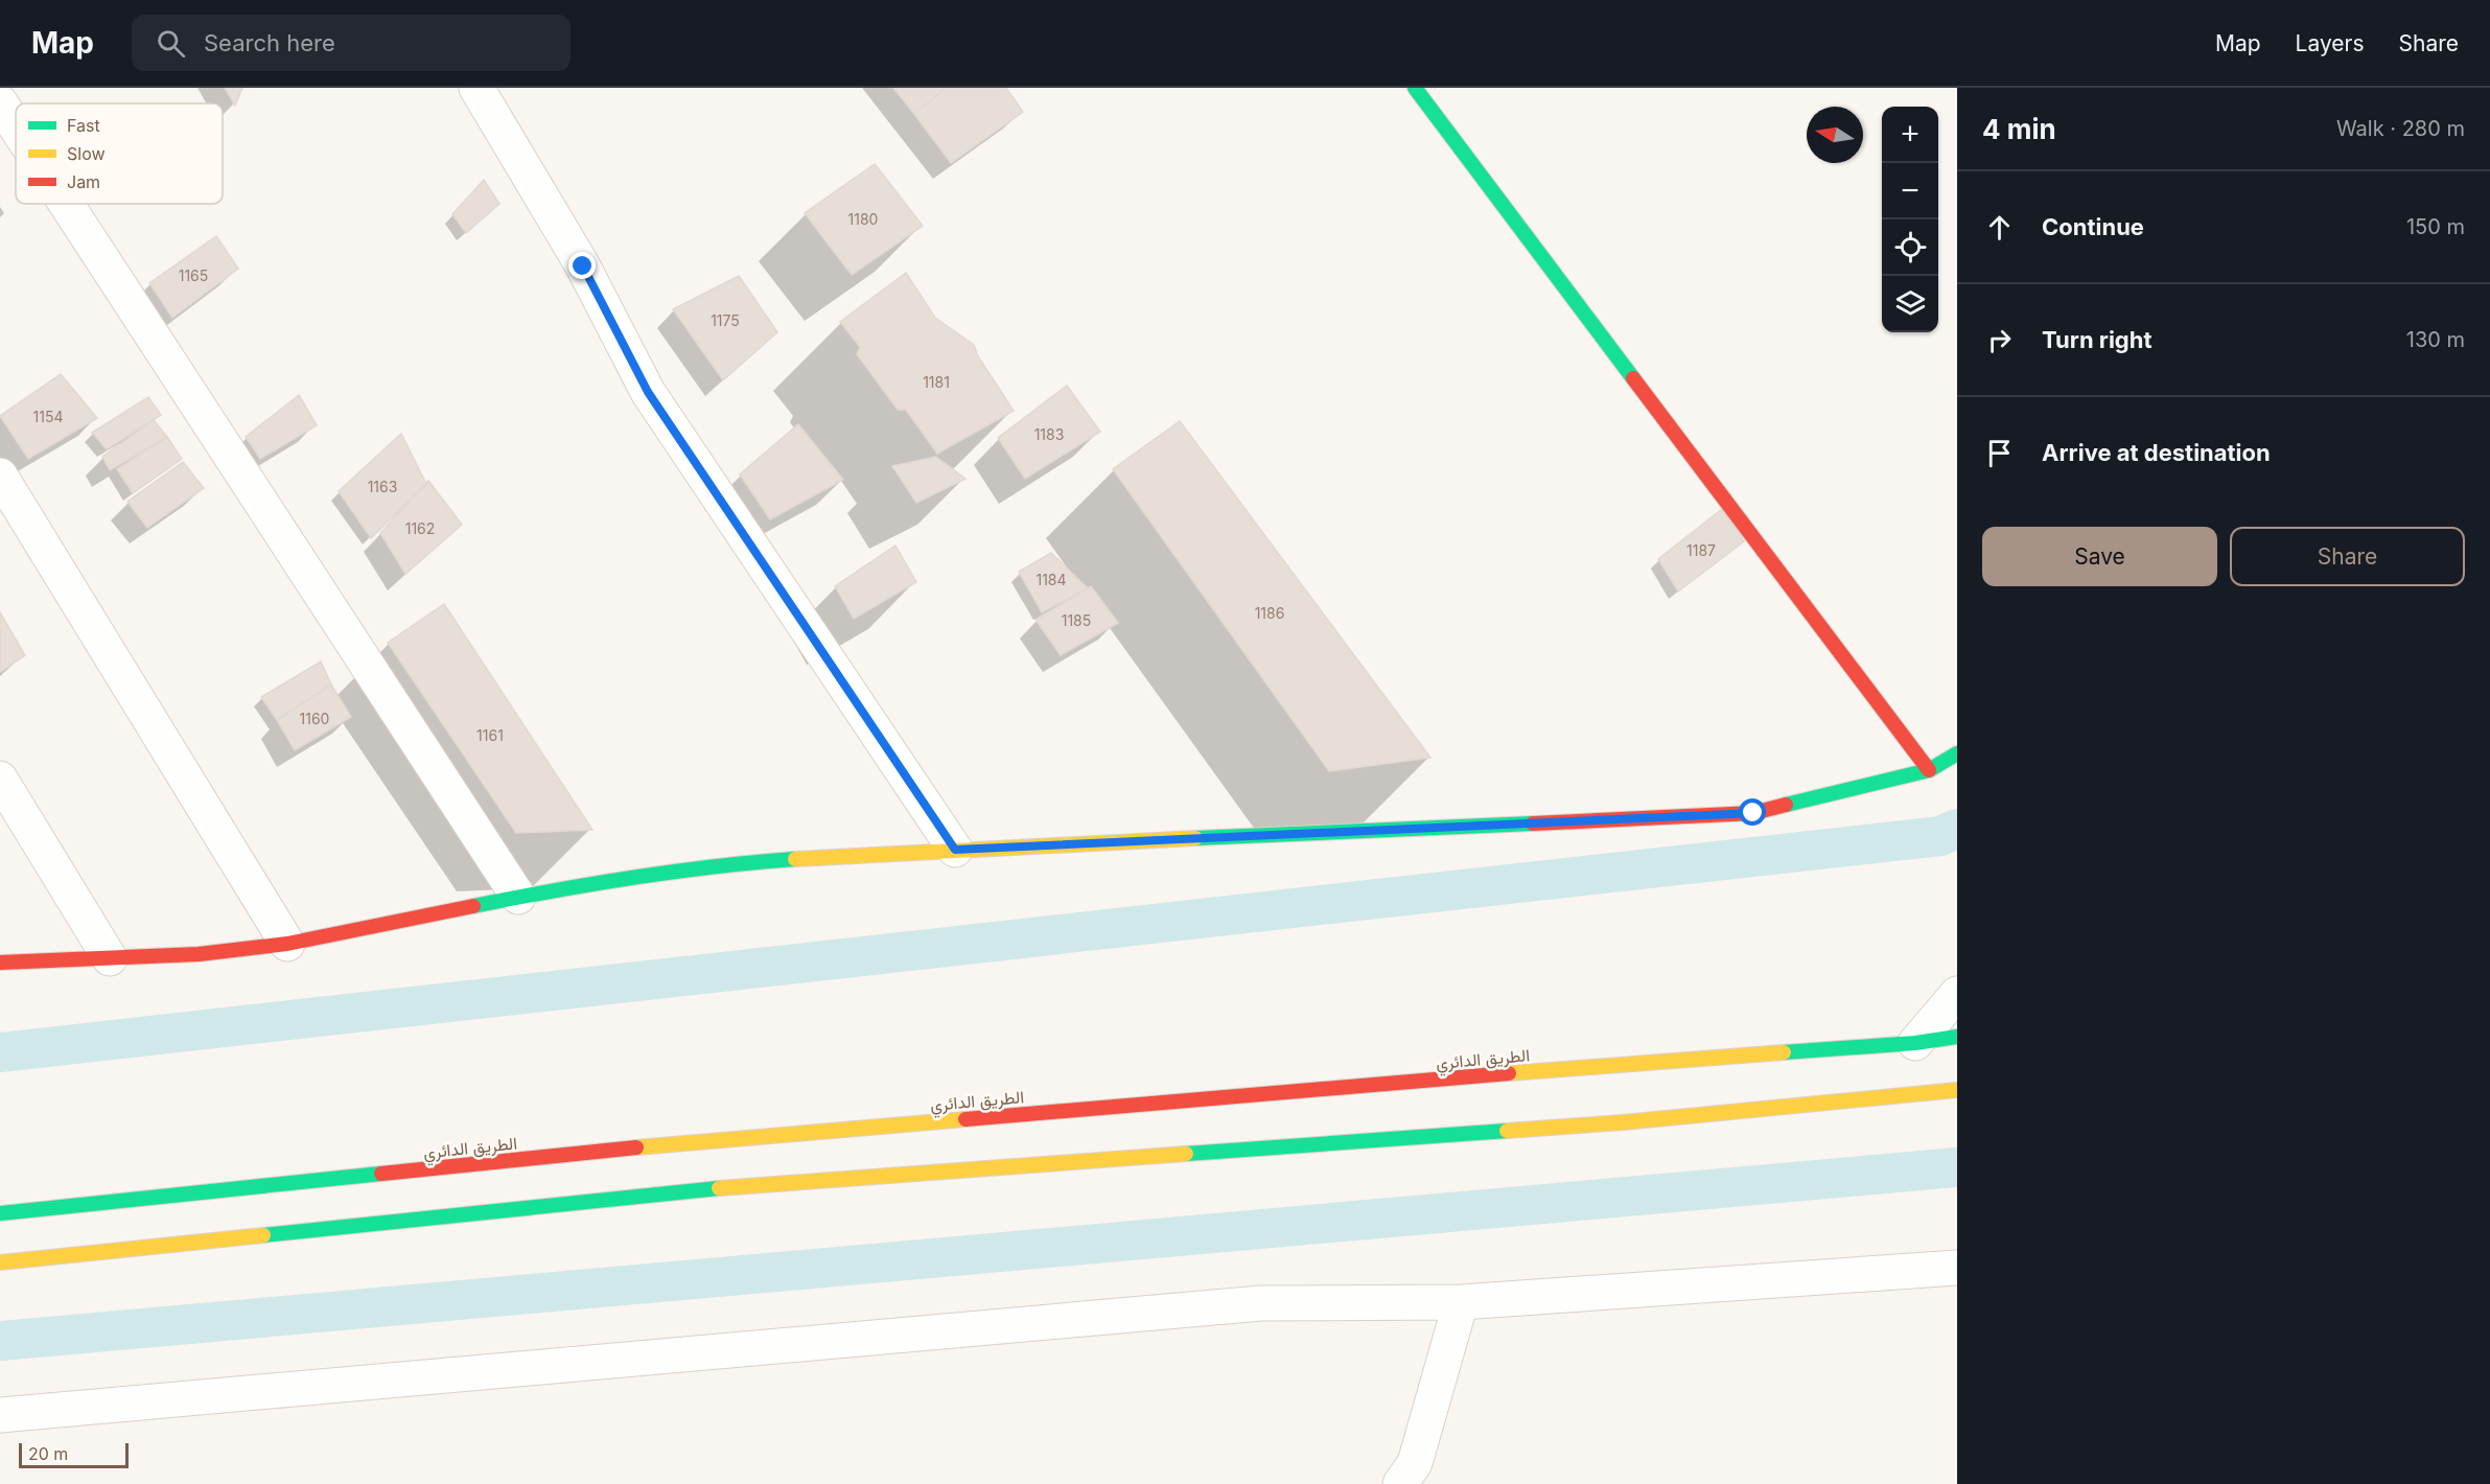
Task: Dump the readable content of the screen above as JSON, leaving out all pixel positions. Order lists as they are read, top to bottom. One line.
{"streets":{"main road":["الطريق الدائري"]},"house_numbers":["1180","1165","1175","1181","1154","1183","1163","1162","1187","1184","1186","1185","1160","1161"],"legend":["Fast","Slow","Jam"],"scale_bar":"20 m","north":"left","page":{"header":"Map","search":"Search here","nav":["Map","Layers","Share"],"heading":["4 min","Walk · 280 m"],"map_buttons":["+","−"],"list":[["Continue","150 m"],["Turn right","130 m"],"Arrive at destination"],"buttons":["Save","Share"],"scale":"20 m"}}
